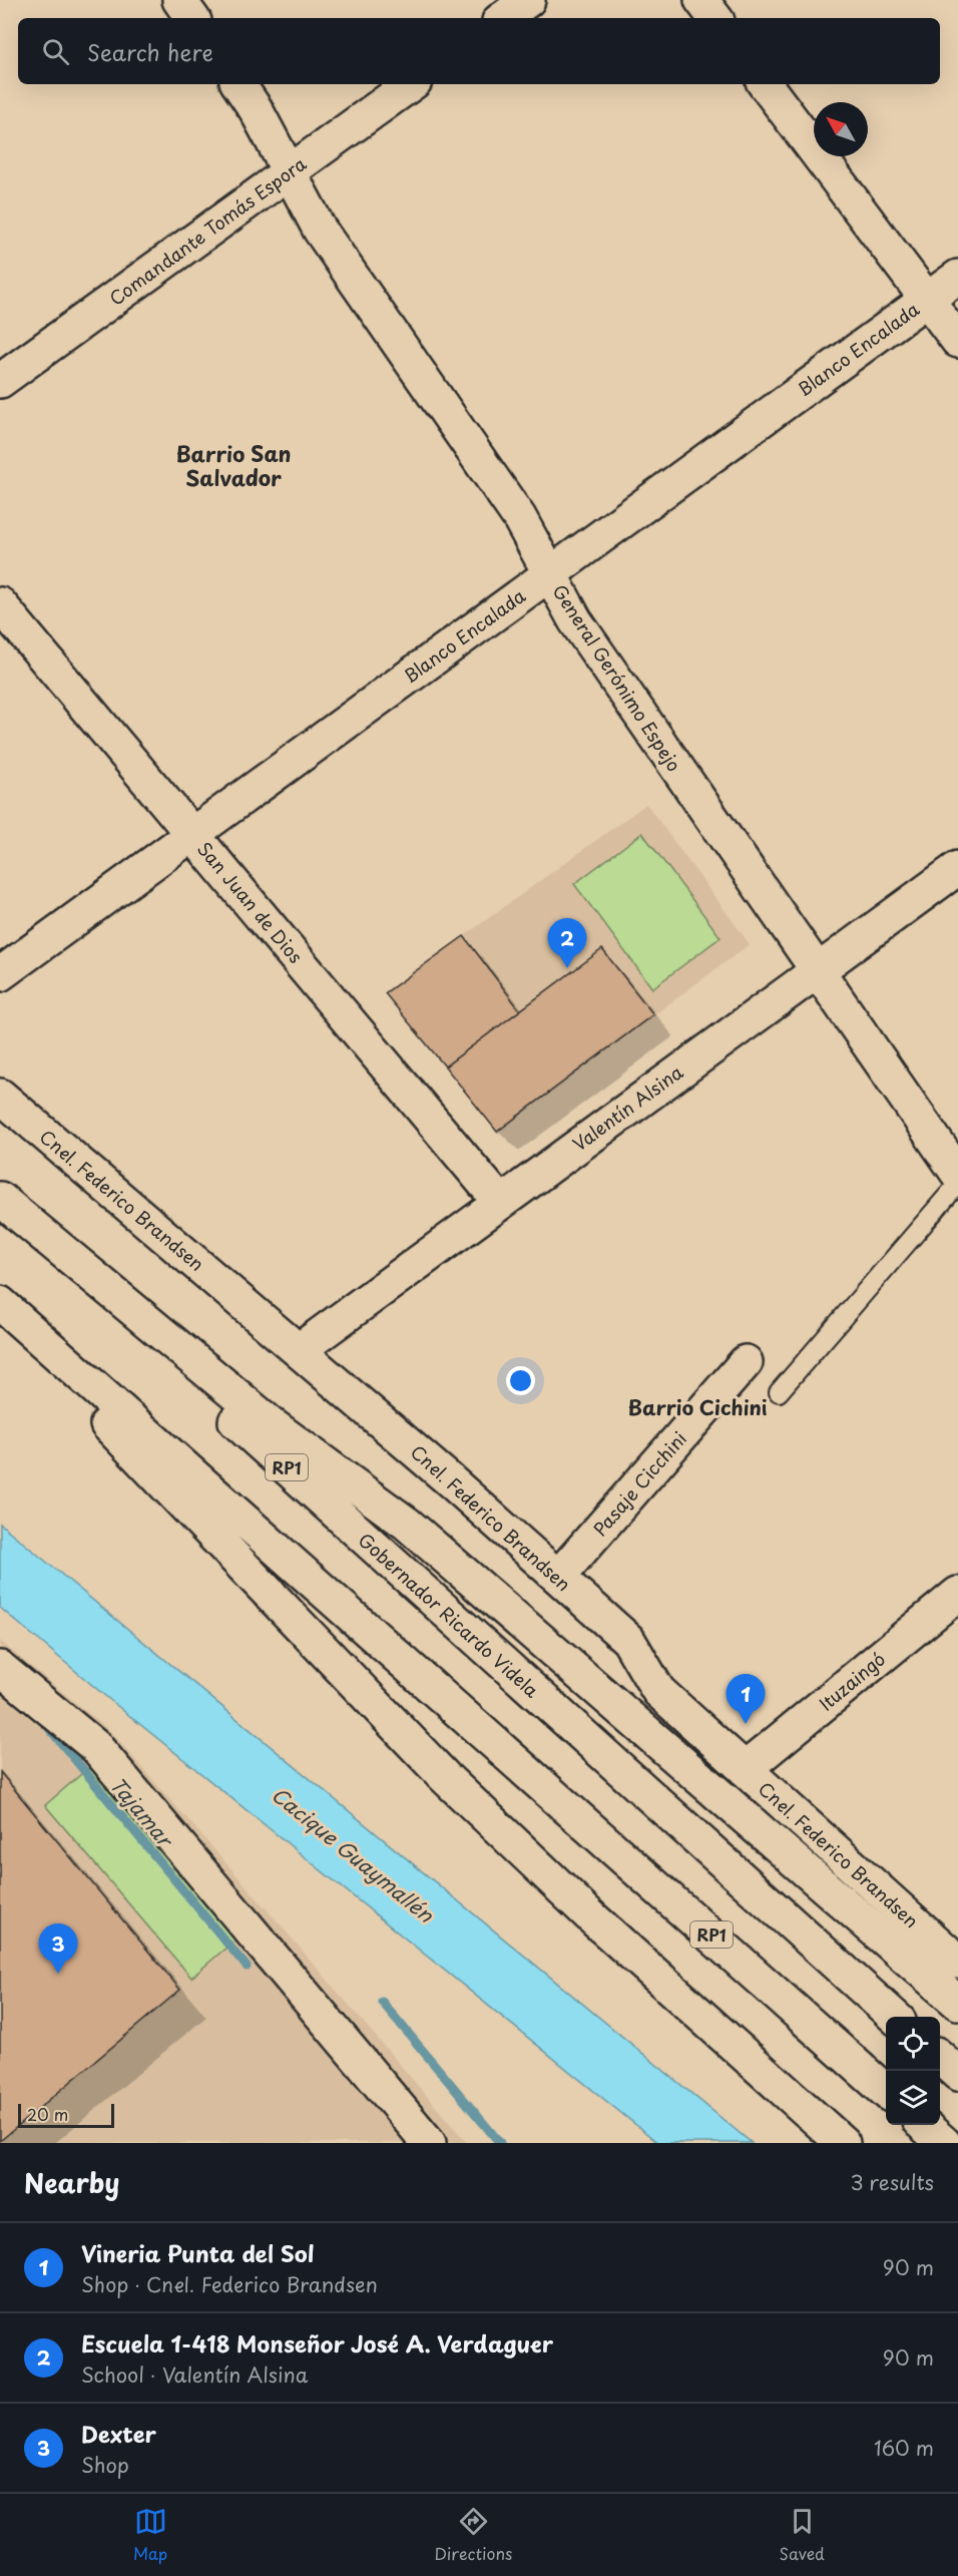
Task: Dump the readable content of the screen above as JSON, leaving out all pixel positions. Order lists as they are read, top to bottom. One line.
{"streets":{"main road":["Comandante Tomás Espora","Blanco Encalada","General Gerónimo Espejo","San Juan de Dios","Valentín Alsina","Cnel. Federico Brandsen","RP1","Pasaje Cicchini","Gobernador Ricardo Videla","Ituzaingó"]},"crossings":[["Comandante Tomás Espora","General Gerónimo Espejo"],["Blanco Encalada","General Gerónimo Espejo"],["Blanco Encalada","San Juan de Dios"],["General Gerónimo Espejo","Valentín Alsina"],["San Juan de Dios","Valentín Alsina"],["Valentín Alsina","Cnel. Federico Brandsen"],["Cnel. Federico Brandsen","Pasaje Cicchini"],["Cnel. Federico Brandsen","Ituzaingó"]],"districts":["Barrio San Salvador","Barrio Cichini"],"water":["Tajamar","Cacique Guaymallén"],"scale_bar":"20 m","north":"top left","page":{"search":"Search here","pins":["2","1","3"],"scale":"20 m","heading":["Nearby","3 results"],"list":[{"mark":"1","name":"Vineria Punta del Sol","note":"Shop · Cnel. Federico Brandsen","value":"90 m"},{"mark":"2","name":"Escuela 1-418 Monseñor José A. Verdaguer","note":"School · Valentín Alsina","value":"90 m"},{"mark":"3","name":"Dexter","note":"Shop","value":"160 m"}],"nav":["Map","Directions","Saved"]}}
